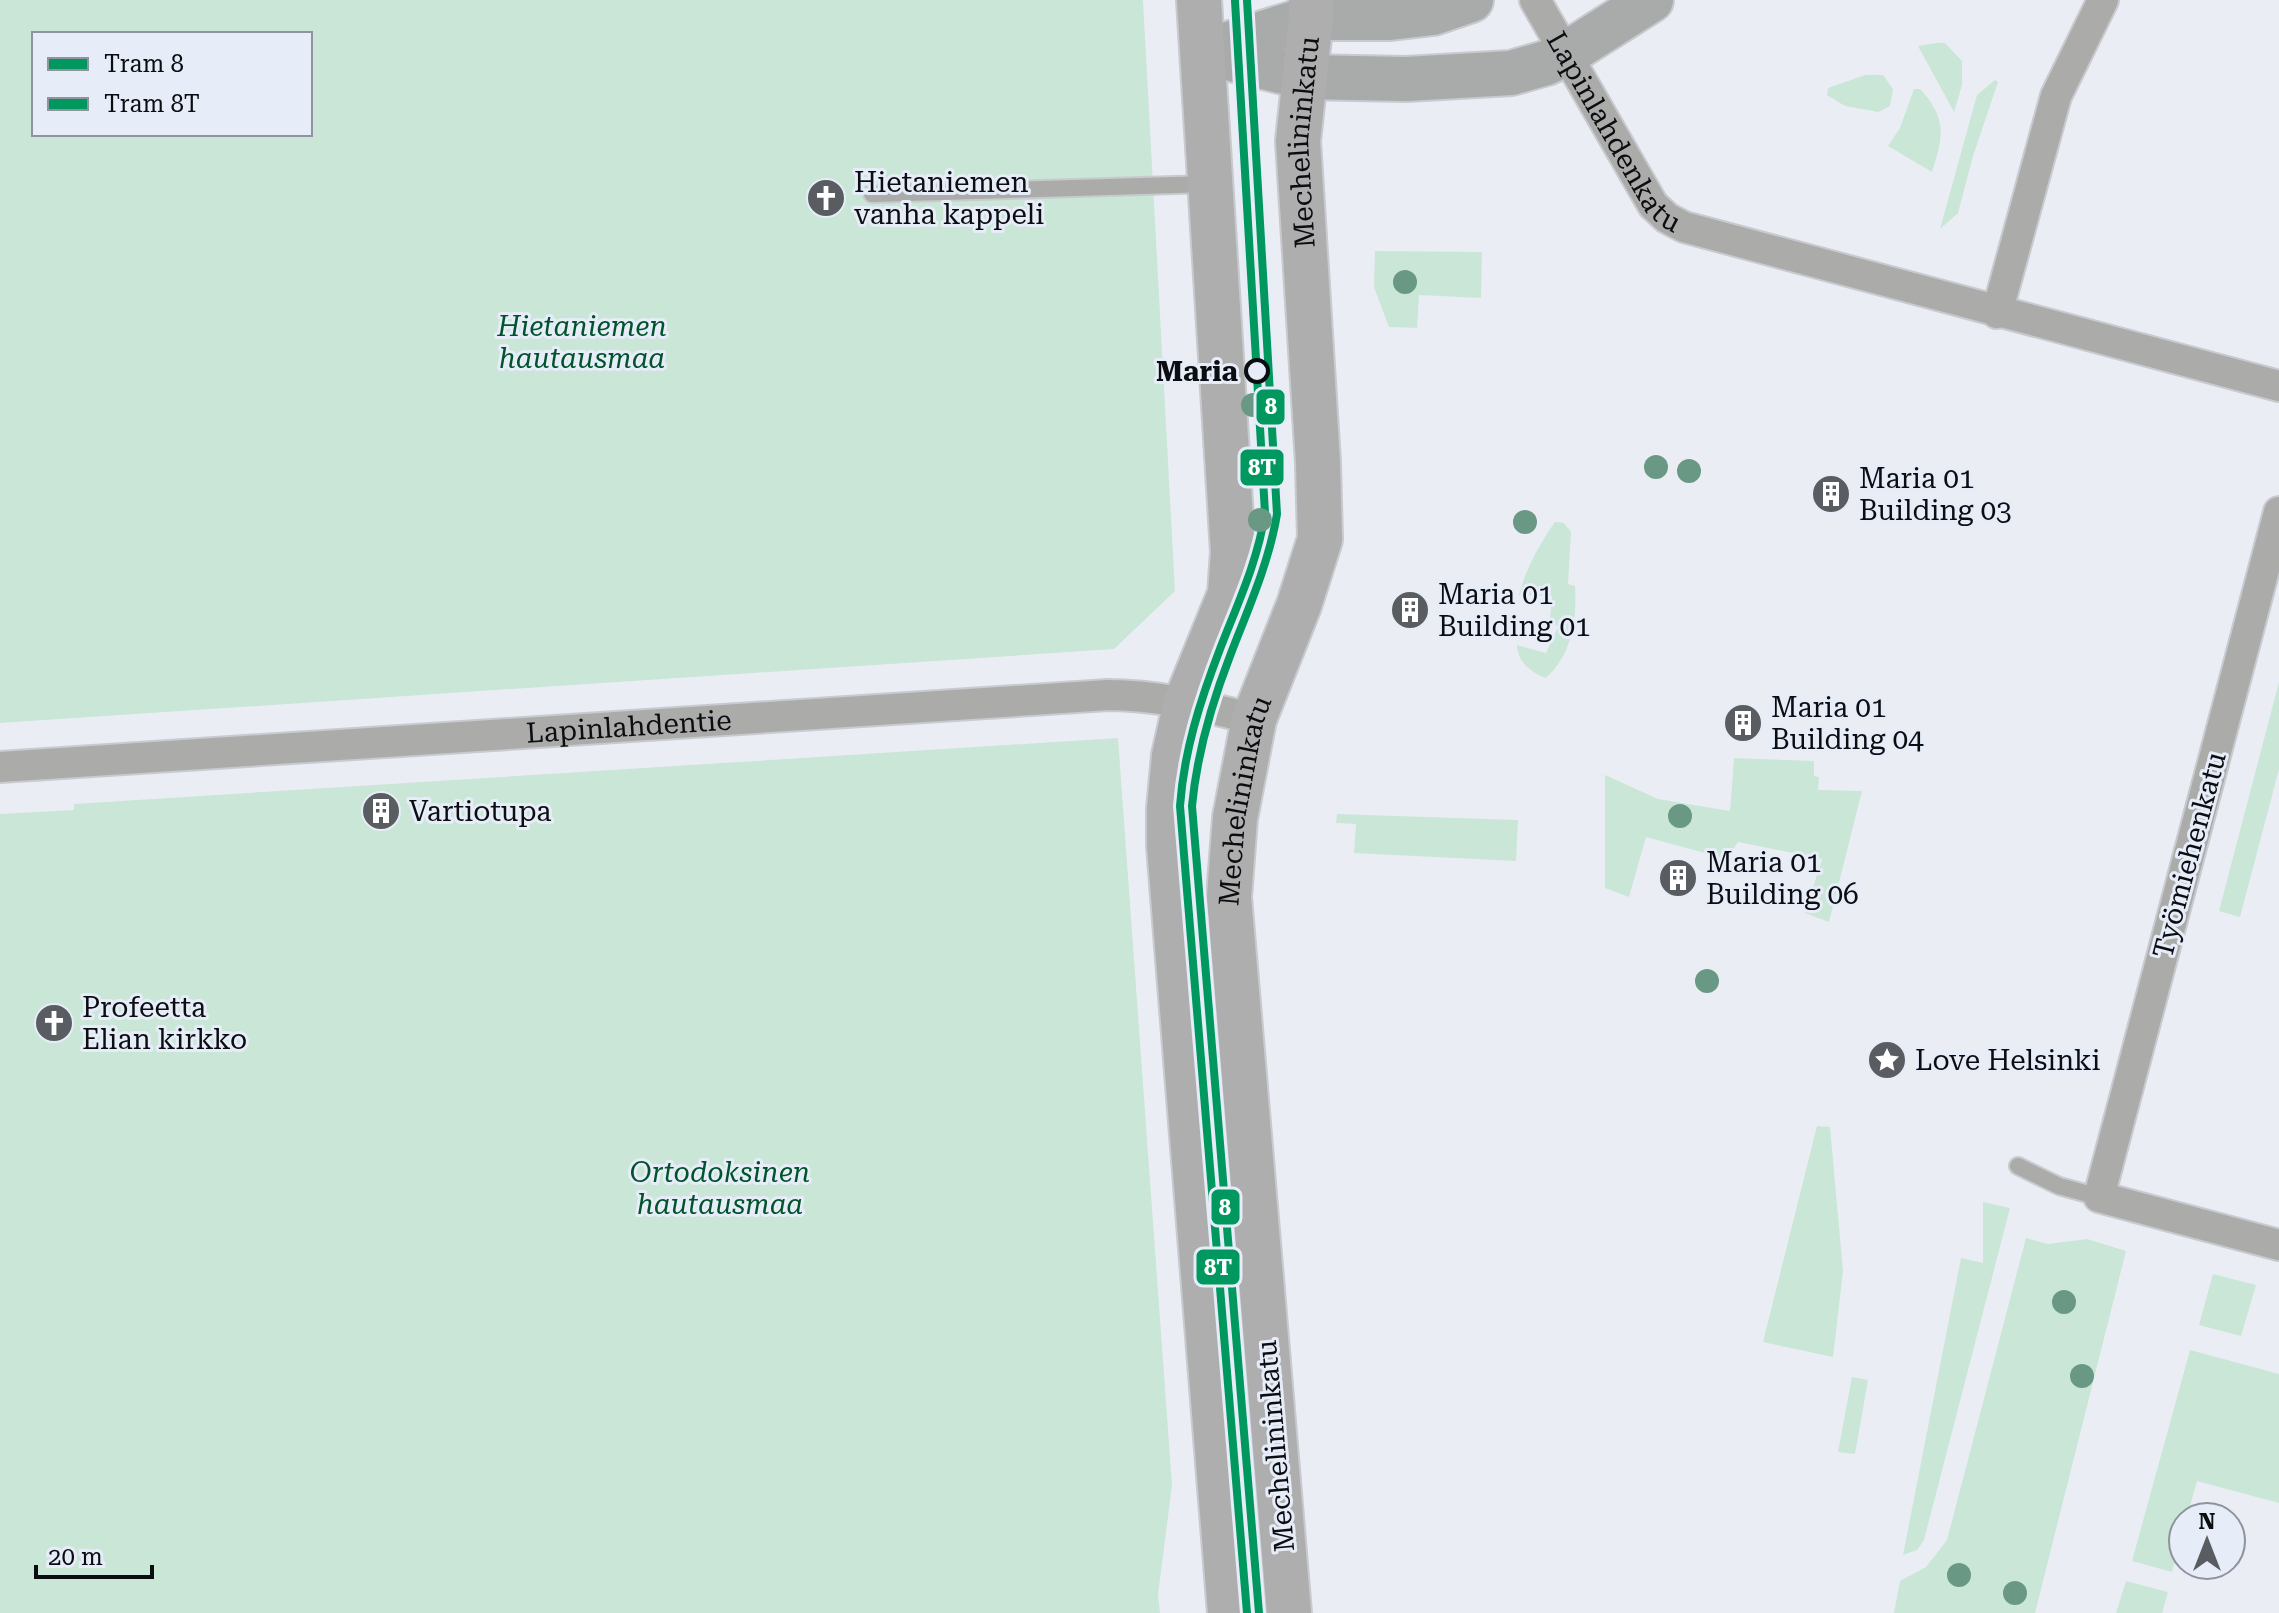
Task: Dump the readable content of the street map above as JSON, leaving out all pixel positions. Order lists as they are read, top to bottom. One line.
{"streets":{"main road":["Mechelininkatu"],"street":["Lapinlahdenkatu","Lapinlahdentie","Työmiehenkatu"]},"crossings":[["Mechelininkatu","Lapinlahdentie"]],"parks":["Hietaniemen hautausmaa","Ortodoksinen hautausmaa"],"places":{"church":["Hietaniemen vanha kappeli","Profeetta Elian kirkko"],"other":["Maria"],"building":["Maria 01 Building 03","Maria 01 Building 01","Maria 01 Building 04","Vartiotupa","Maria 01 Building 06"],"place":["Love Helsinki"]},"lines":["tram line 8","tram line 8T"],"legend":["Tram 8","Tram 8T"],"scale_bar":"20 m","north":"top"}
